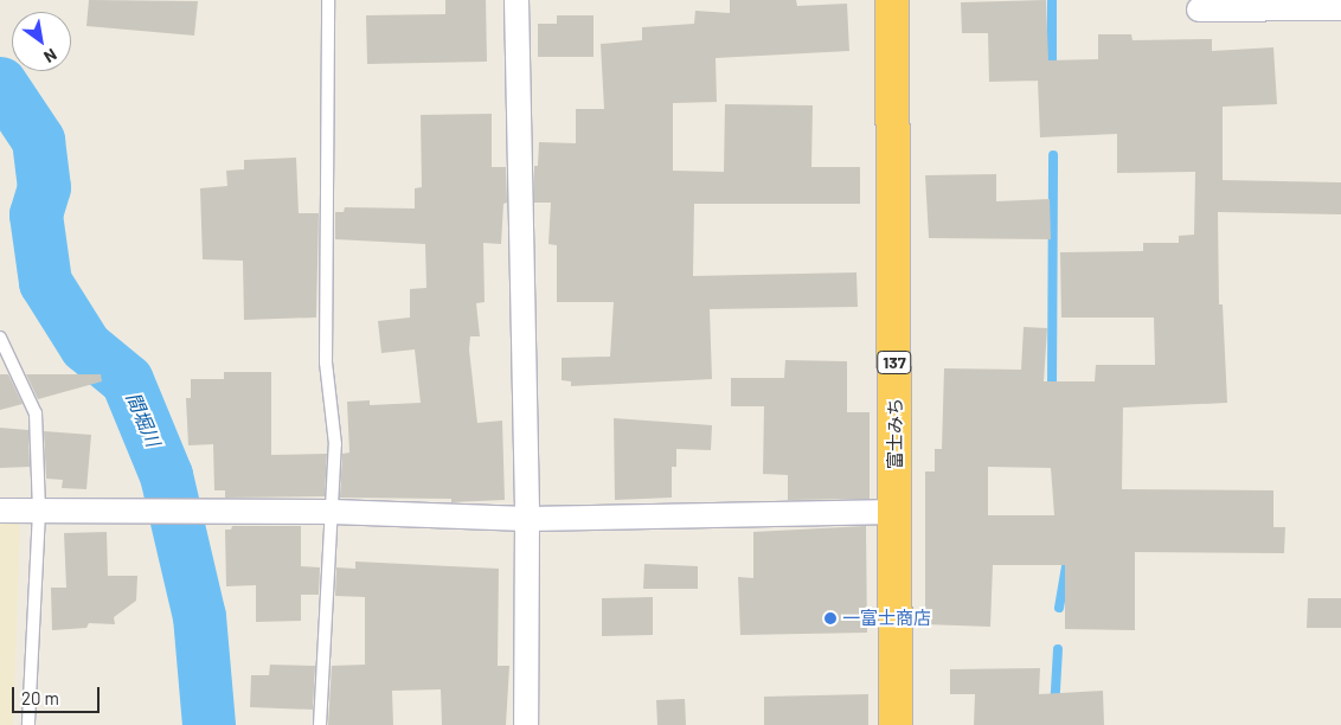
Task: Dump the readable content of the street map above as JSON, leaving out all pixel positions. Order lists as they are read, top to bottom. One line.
{"streets":{"highway":["137","富士みち"]},"water":["間堀川"],"places":["一富士商店"],"scale_bar":"20 m","north":"bottom right"}
